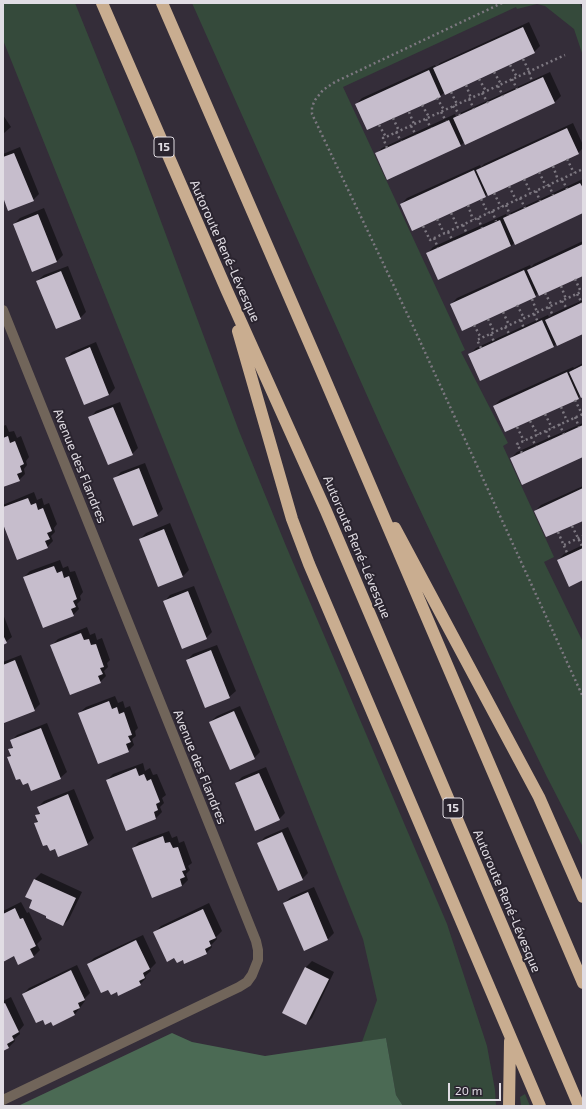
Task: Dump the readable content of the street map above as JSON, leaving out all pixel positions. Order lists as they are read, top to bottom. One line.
{"streets":{"highway":["15","Autoroute René-Lévesque"],"street":["Avenue des Flandres"]},"scale_bar":"20 m"}
